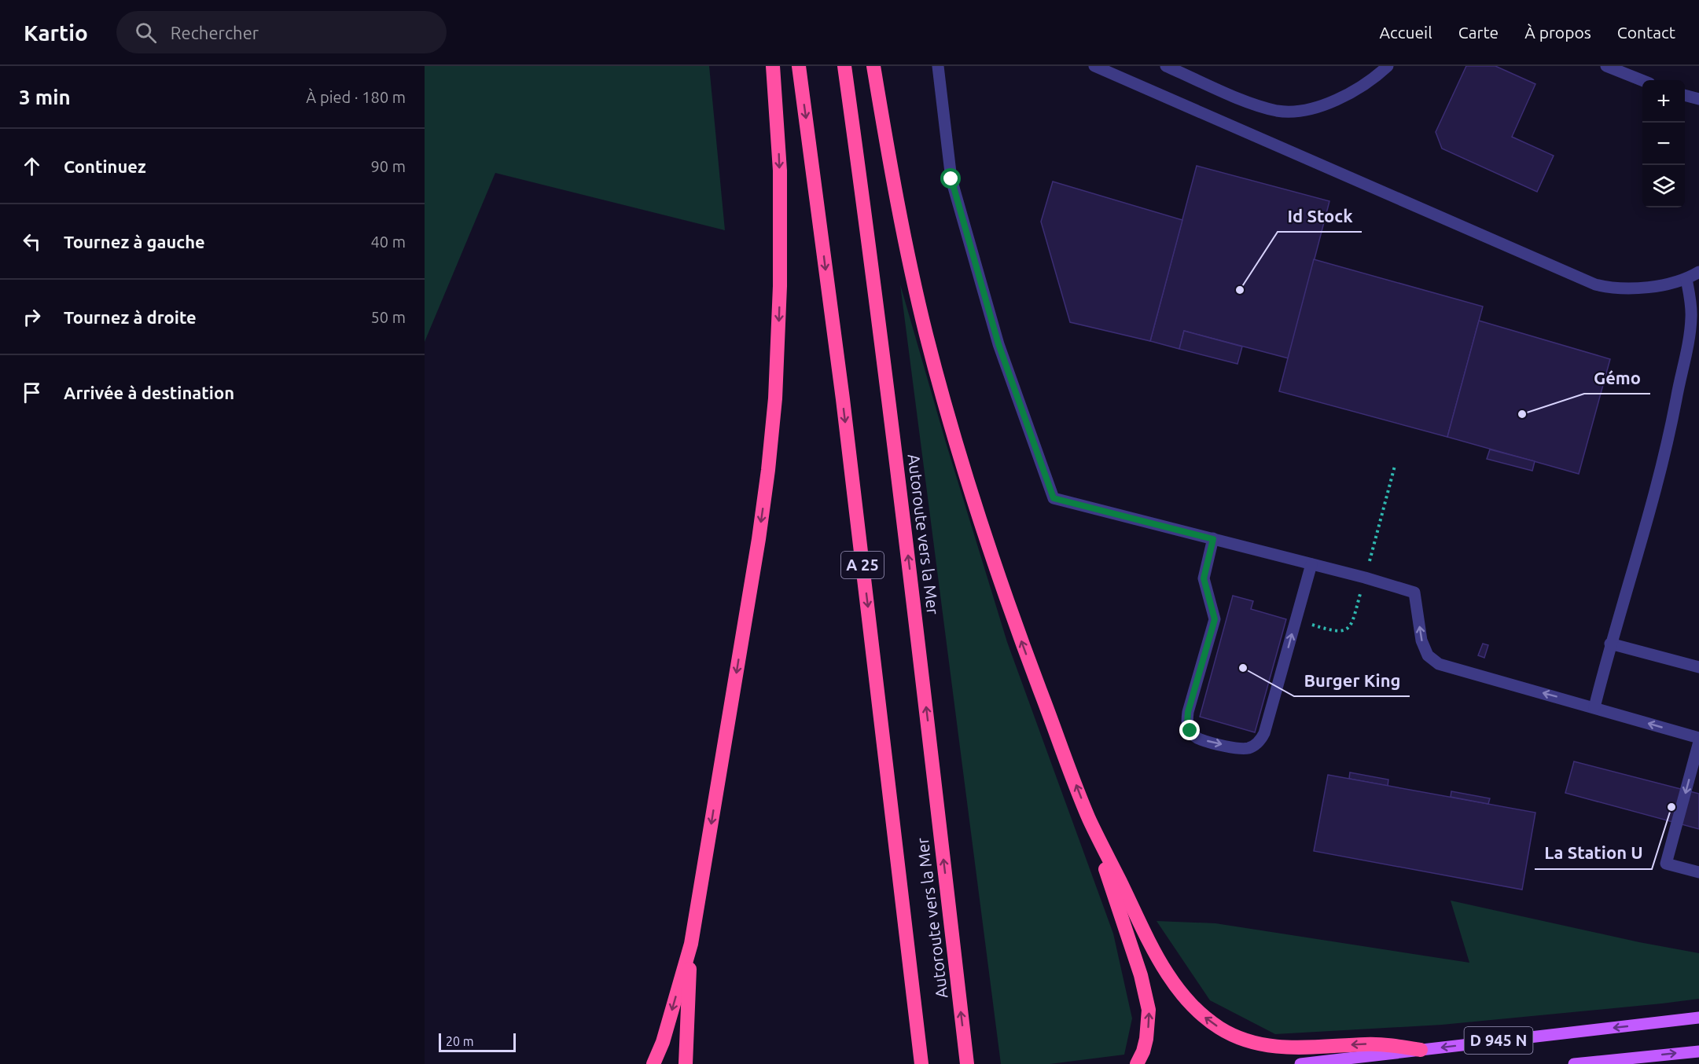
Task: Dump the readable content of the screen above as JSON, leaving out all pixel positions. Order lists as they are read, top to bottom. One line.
{"streets":{"highway":["Autoroute vers la Mer","A 25"],"main road":["D 945 N"]},"places":["Id Stock","Gémo","Burger King","La Station U"],"scale_bar":"20 m","page":{"header":"Kartio","search":"Rechercher","nav":["Accueil","Carte","À propos","Contact"],"heading":["3 min","À pied · 180 m"],"map_buttons":["+","−"],"list":[["Continuez","90 m"],["Tournez à gauche","40 m"],["Tournez à droite","50 m"],"Arrivée à destination"],"scale":"20 m"}}
